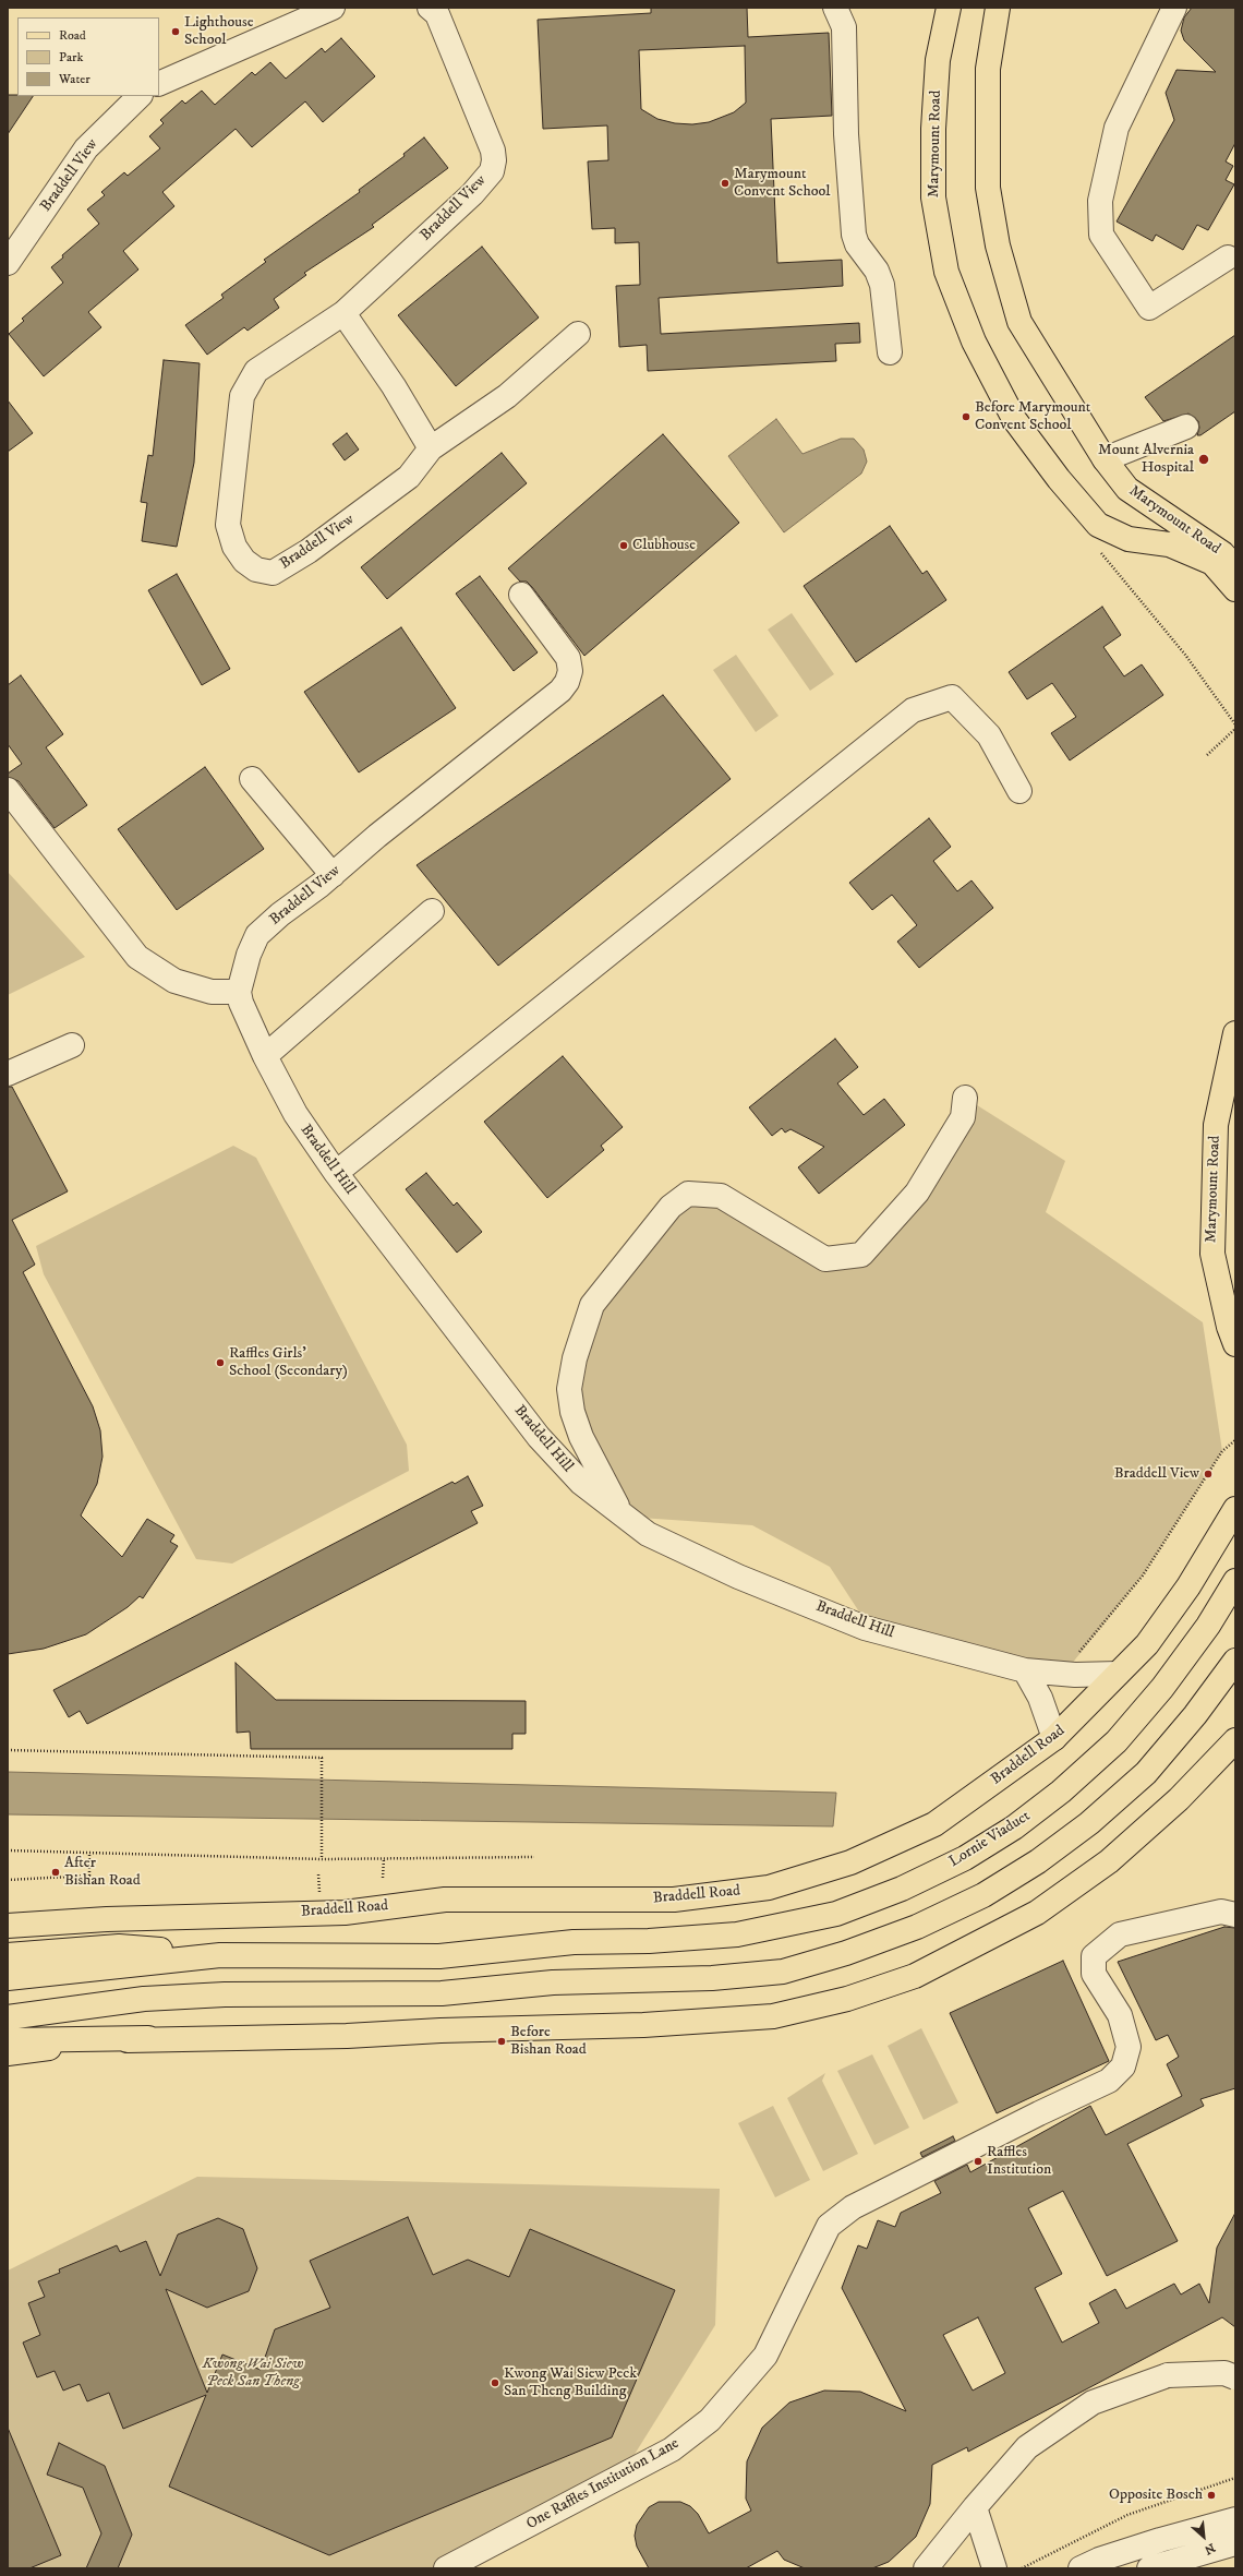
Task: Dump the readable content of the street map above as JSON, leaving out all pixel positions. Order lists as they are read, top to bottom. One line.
{"streets":{"main road":["Marymount Road","Braddell Road","Lornie Viaduct"],"street":["Braddell View","Braddell Hill","One Raffles Institution Lane"]},"crossings":[["Braddell View","Braddell Hill"],["Braddell Hill","Braddell Road"]],"parks":["Kwong Wai Siew Peck San Theng"],"places":["Lighthouse School","Marymount Convent School","Before Marymount Convent School","Mount Alvernia Hospital","Clubhouse","Raffles Girls' School (Secondary)","Braddell View","After Bishan Road","Before Bishan Road","Raffles Institution","Kwong Wai Siew Peck San Theng Building","Opposite Bosch"],"legend":["Road","Park","Water"],"north":"bottom right"}
